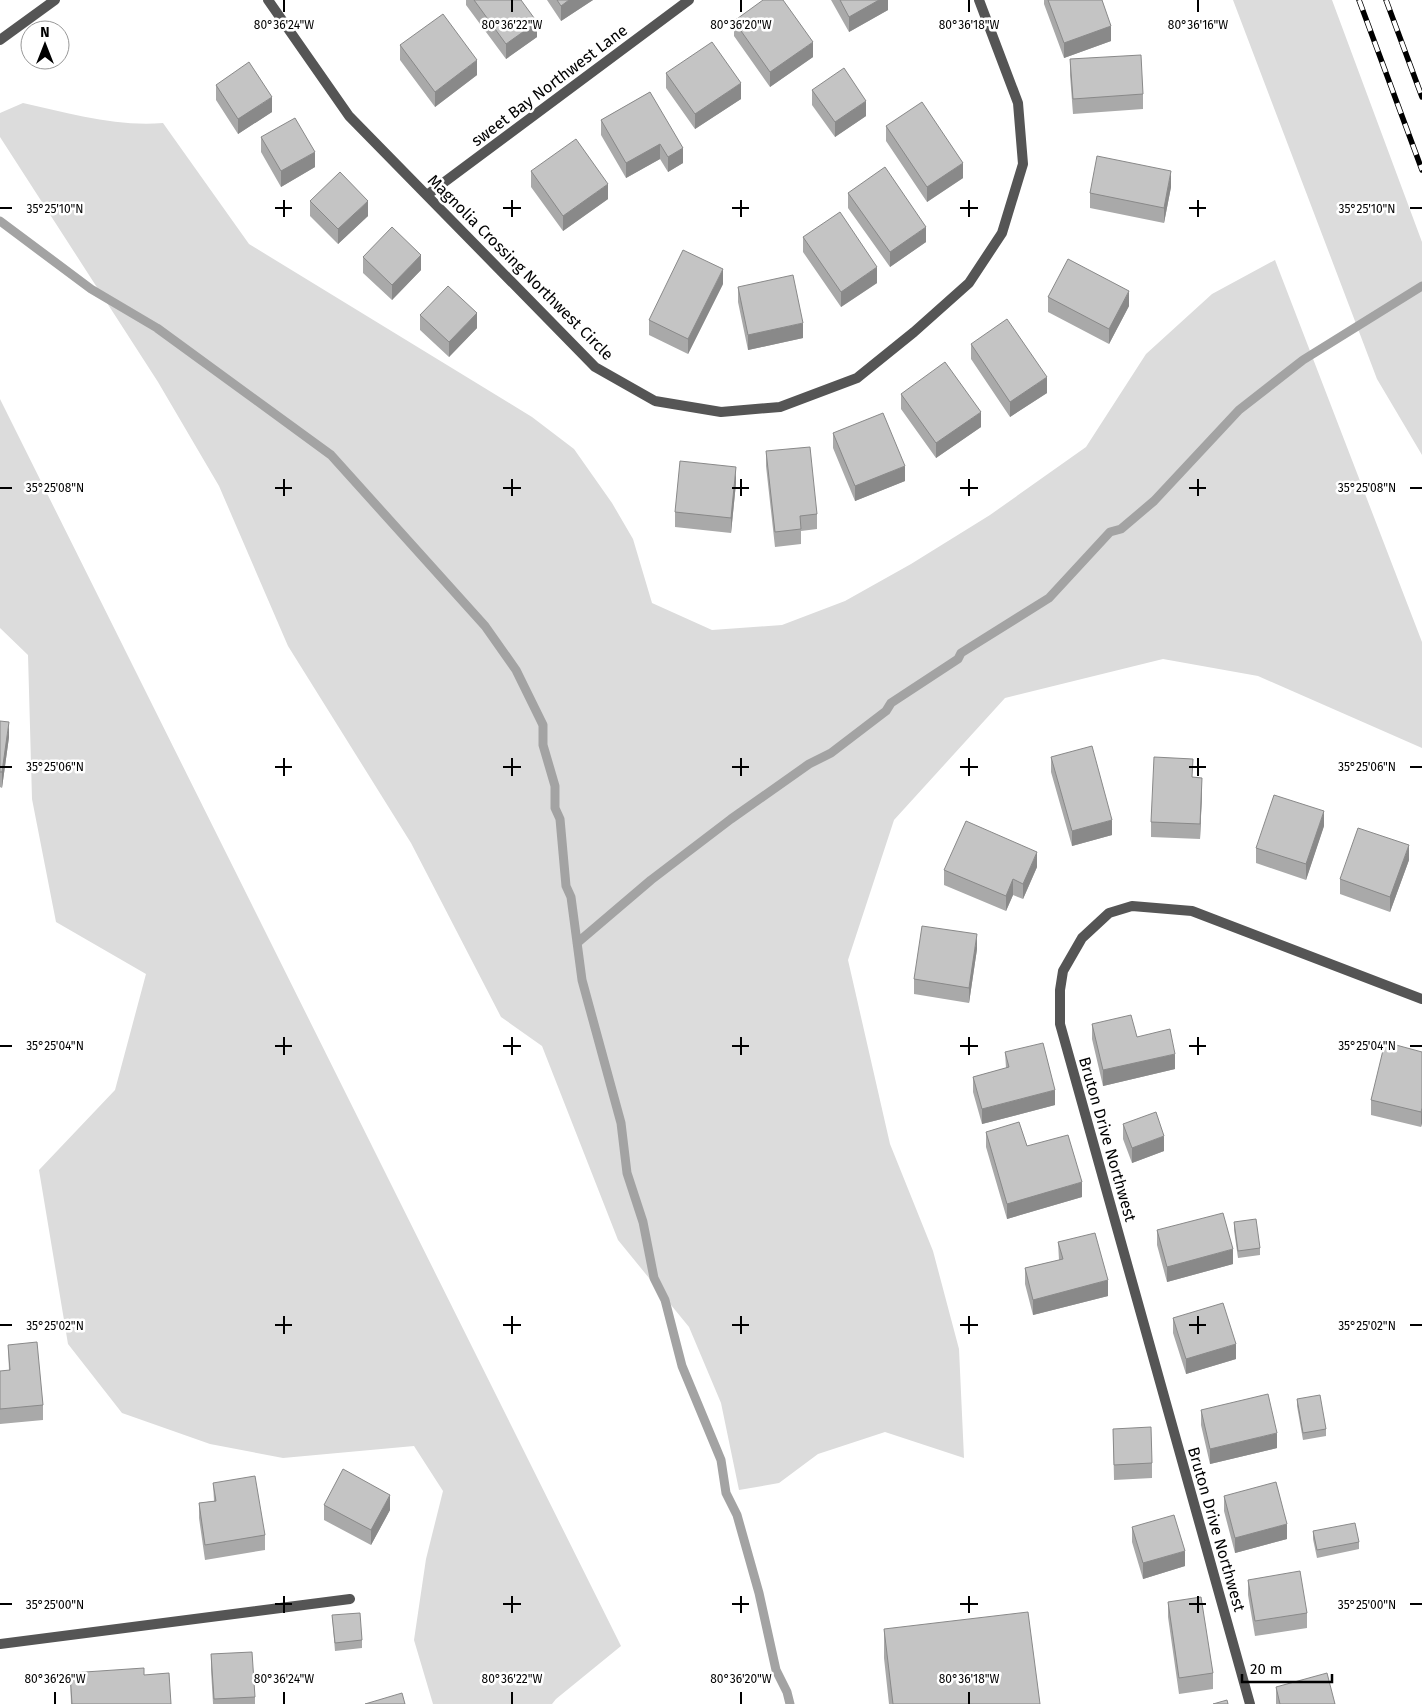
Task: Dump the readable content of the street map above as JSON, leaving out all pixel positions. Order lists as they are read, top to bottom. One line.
{"streets":{"street":["sweet Bay Northwest Lane","Magnolia Crossing Northwest Circle","Bruton Drive Northwest"]},"crossings":[["sweet Bay Northwest Lane","Magnolia Crossing Northwest Circle"]],"scale_bar":"20 m","north":"top","coordinates":["80°36'24\"W","80°36'22\"W","80°36'20\"W","80°36'18\"W","80°36'16\"W","35°25'10\"N","35°25'08\"N","35°25'06\"N","35°25'04\"N","35°25'02\"N","35°25'00\"N","80°36'26\"W"]}
